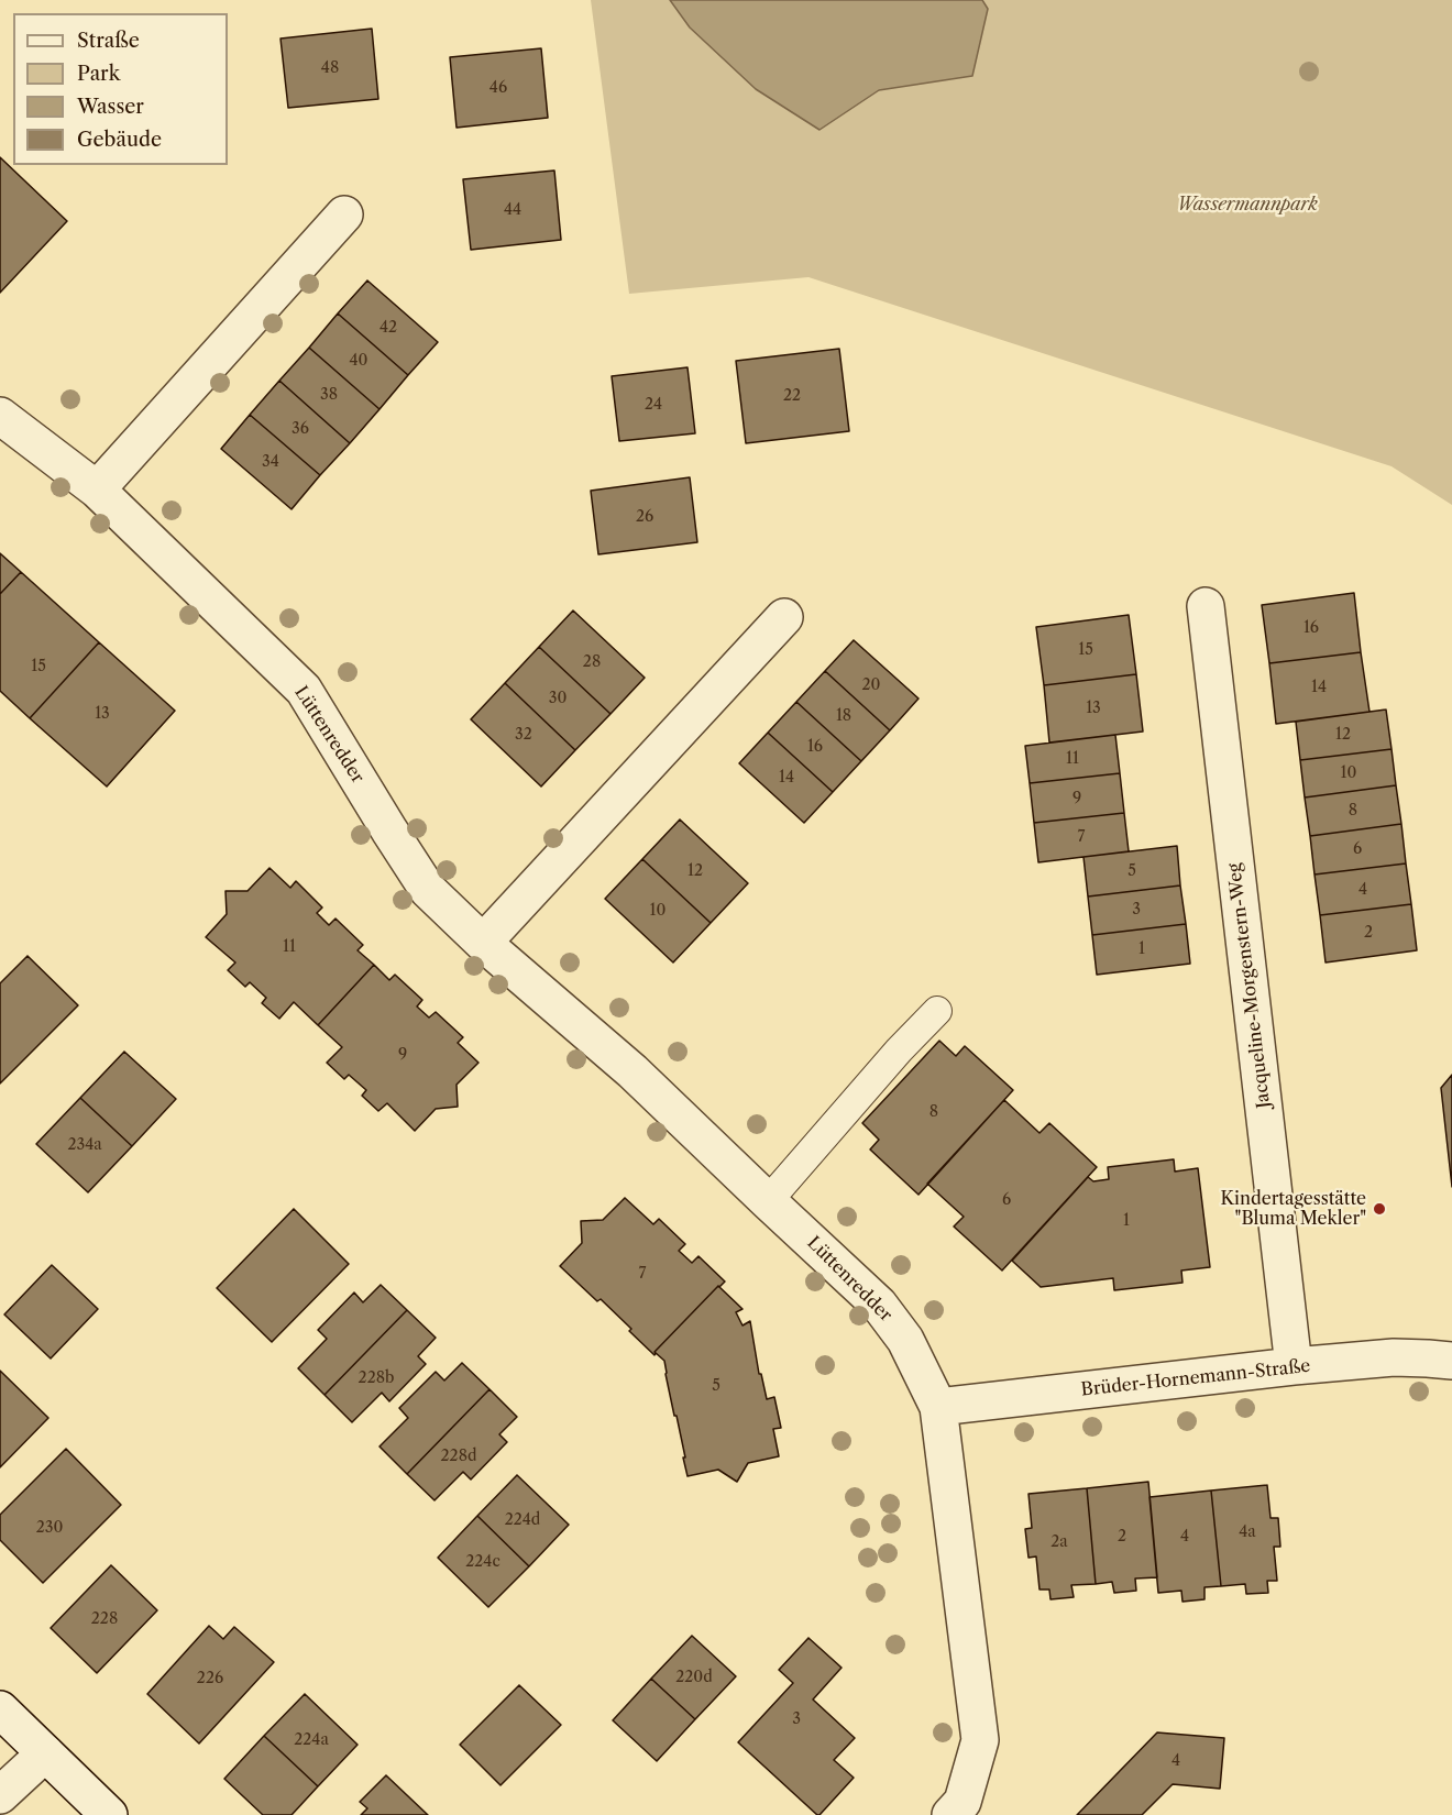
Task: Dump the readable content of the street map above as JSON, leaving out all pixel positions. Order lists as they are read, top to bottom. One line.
{"streets":{"street":["Lüttenredder","Jacqueline-Morgenstern-Weg","Brüder-Hornemann-Straße"]},"crossings":[["Lüttenredder","Brüder-Hornemann-Straße"],["Jacqueline-Morgenstern-Weg","Brüder-Hornemann-Straße"]],"parks":["Wassermannpark"],"places":["Kindertagesstätte \"Bluma Mekler\""],"house_numbers":["48","46","44","42","40","38","22","24","36","34","26","16","15","28","15","20","14","30","13","13","18","32","12","16","11","10","14","9","8","7","6","12","5","4","3","10","2","11","1","9","8","234a","6","1","7","228b","5","228d","224d","230","4a","2","4","2a","224c","228","220d","226","3","224a","4"],"legend":["Straße","Park","Wasser","Gebäude"]}
